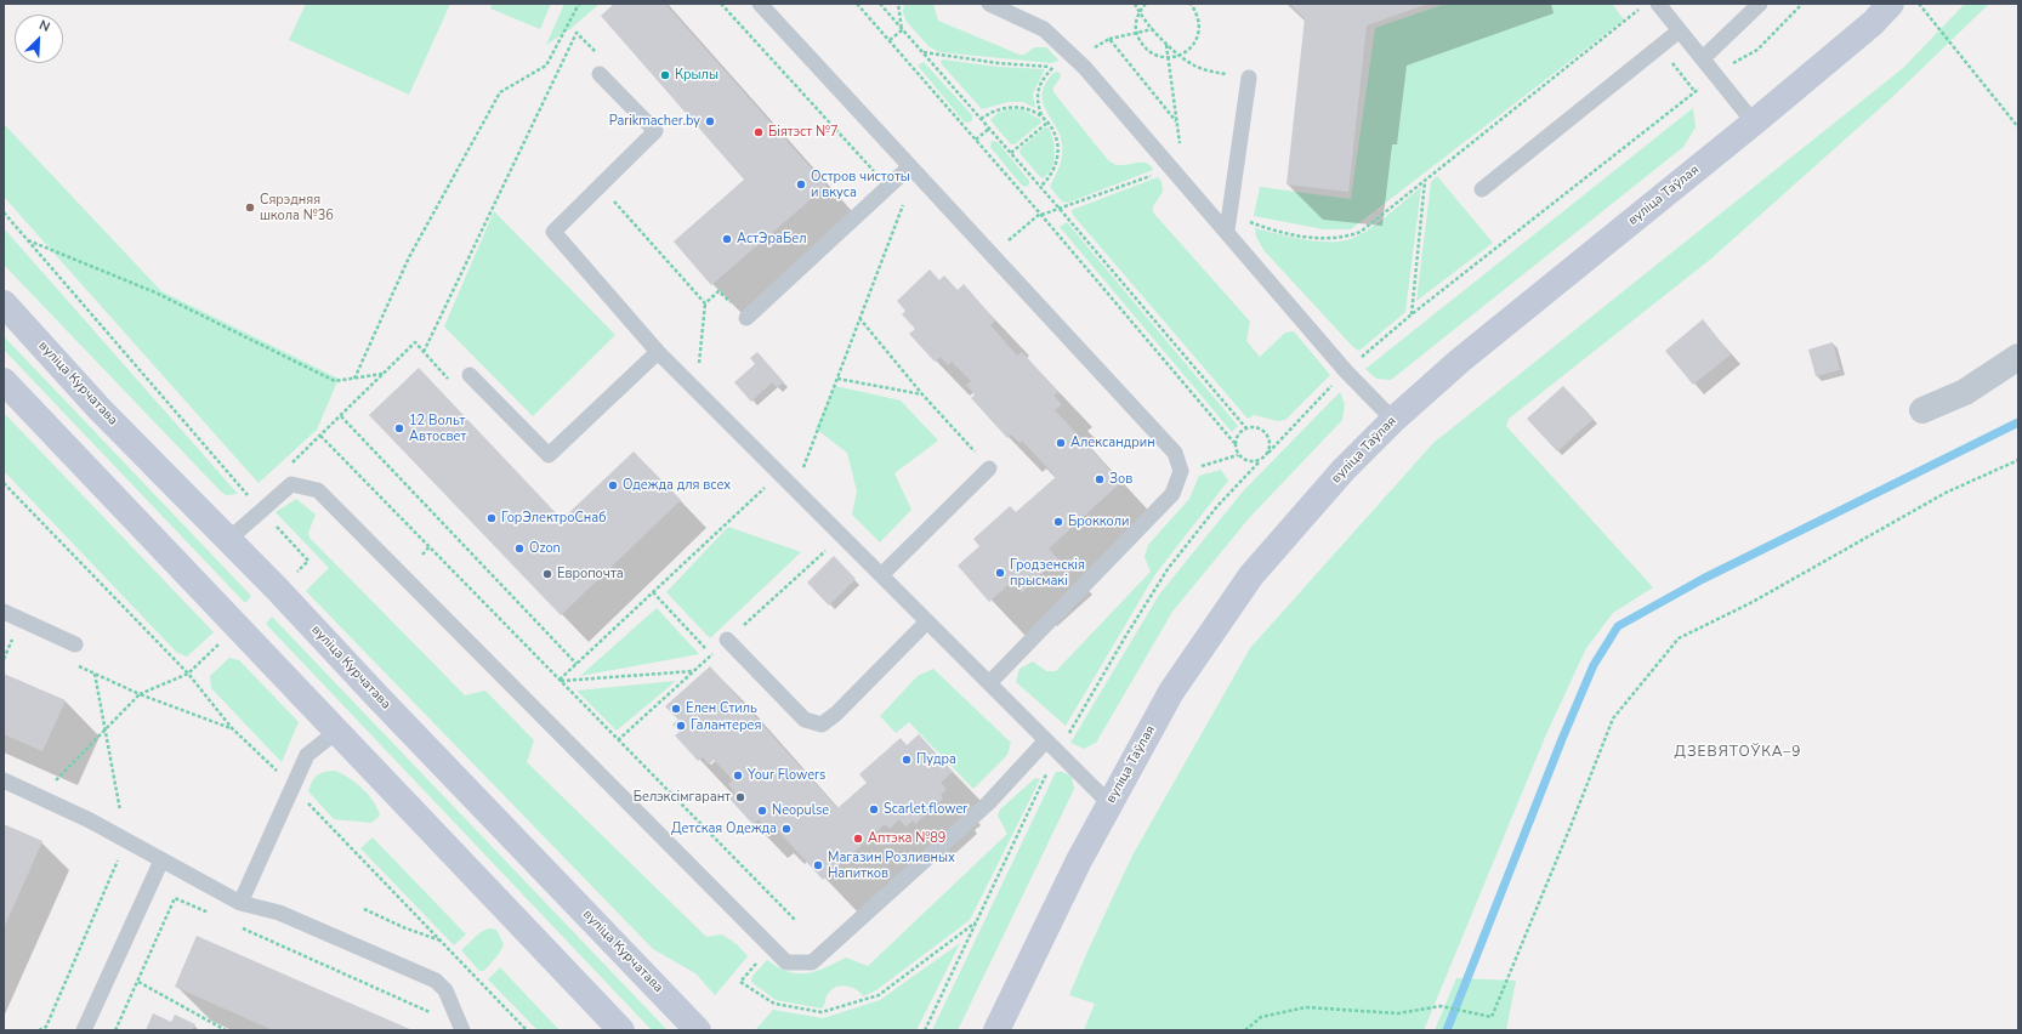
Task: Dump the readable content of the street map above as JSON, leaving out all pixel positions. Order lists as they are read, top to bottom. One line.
{"streets":{"main road":["вуліца Таўлая","вуліца Курчатава"]},"districts":["ДЗЕВЯТОЎКА–9"],"places":["Крылы","Parikmacher.by","Біятэст №7","Остров чистоты и вкуса","Сярэдняя школа №36","АстЭраБел","12 Вольт Автосвет","Александрин","Зов","Одежда для всех","ГорЭлектроСнаб","Брокколи","Ozon","Гродзенскія прысмакі","Европочта","Елен Стиль","Галантерея","Пудра","Your Flowers","Белэксімгарант","Scarlet flower","Neopulse","Детская Одежда","Аптэка №89","Магазин Розливных Напитков"],"north":"top right"}
